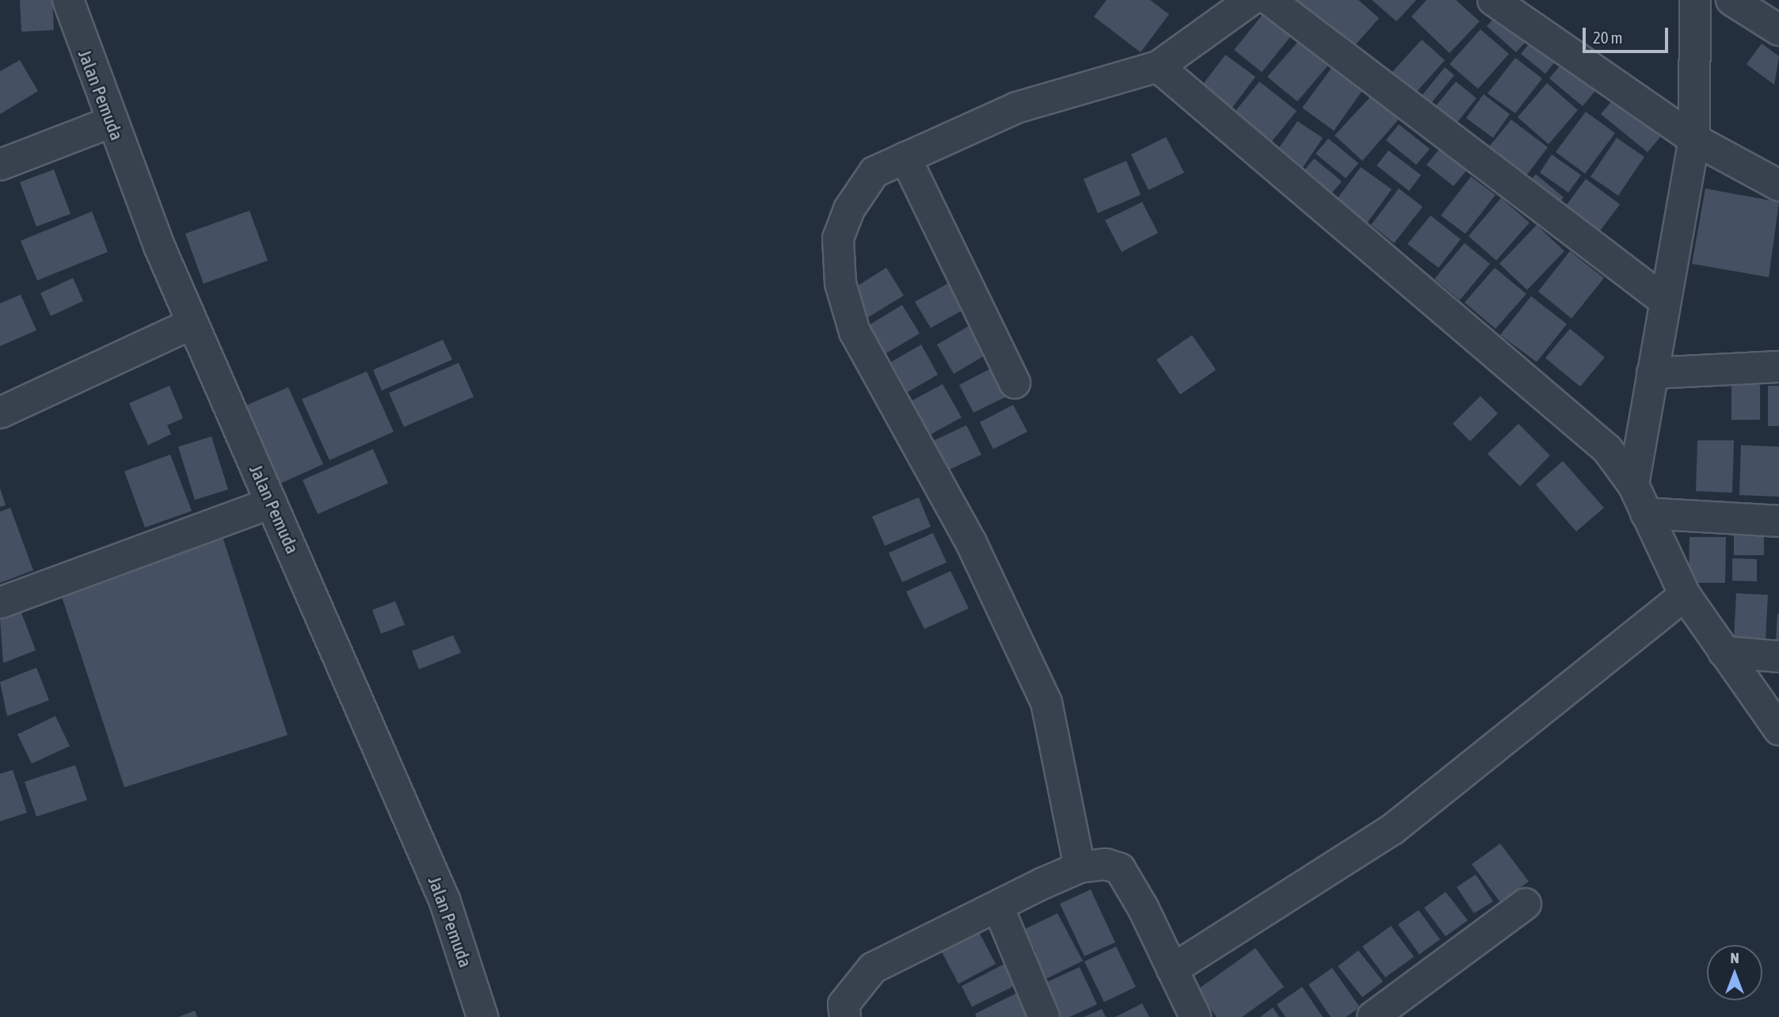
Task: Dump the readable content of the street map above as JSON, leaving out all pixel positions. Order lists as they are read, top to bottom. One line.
{"streets":{"street":["Jalan Pemuda"]},"scale_bar":"20 m","north":"top"}
